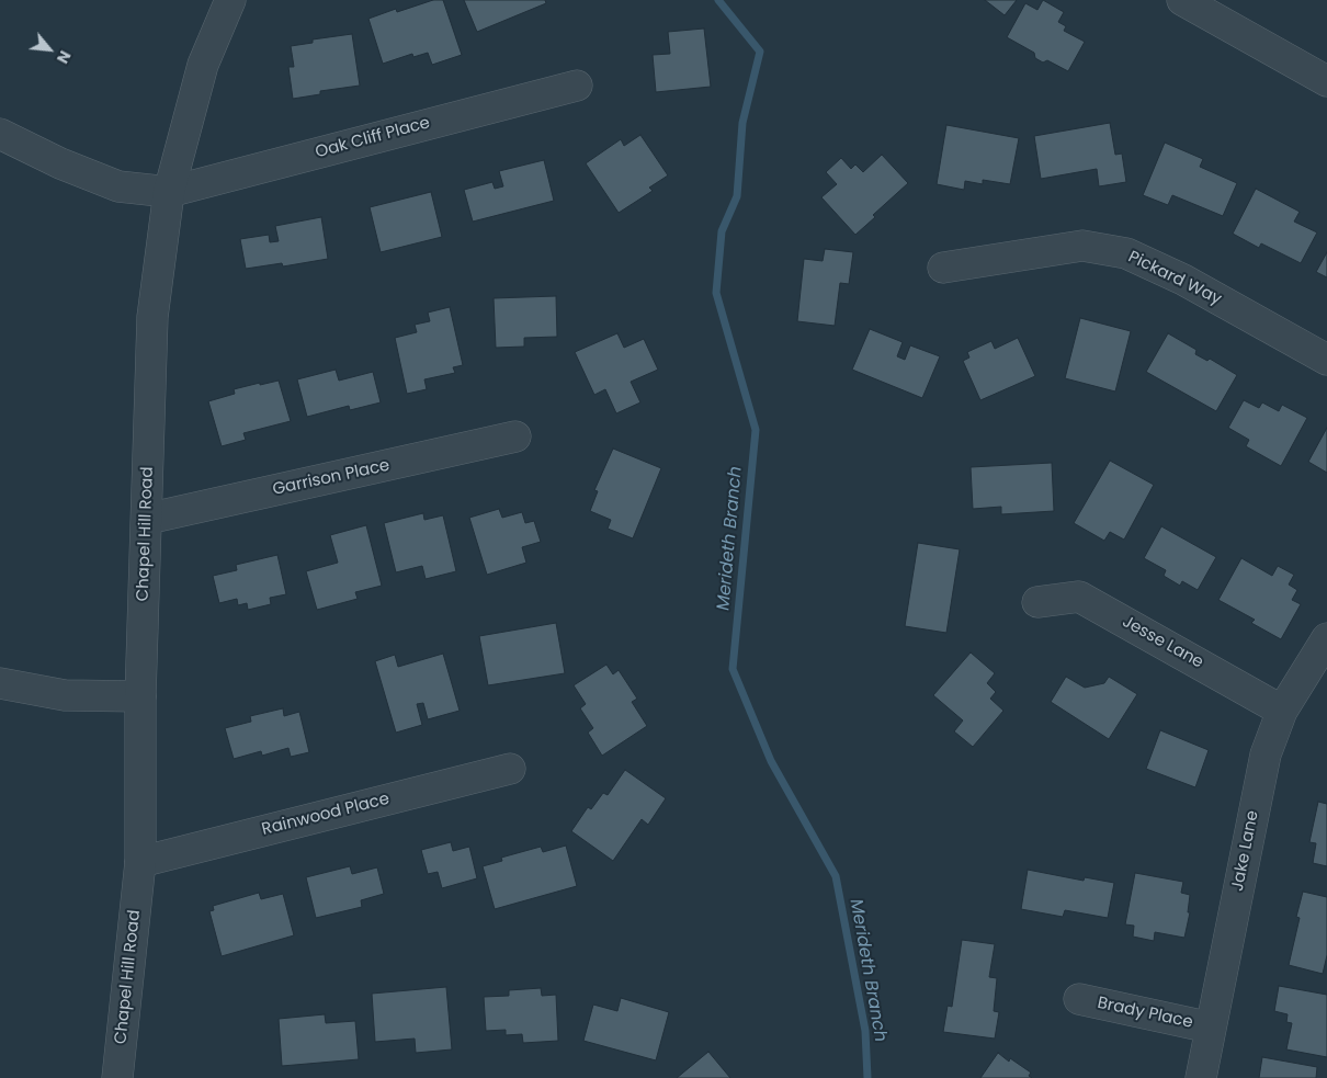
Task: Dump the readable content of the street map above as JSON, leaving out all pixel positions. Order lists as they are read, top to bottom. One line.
{"streets":{"street":["Oak Cliff Place","Pickard Way","Garrison Place","Chapel Hill Road","Jesse Lane","Rainwood Place","Jake Lane","Brady Place"]},"crossings":[["Oak Cliff Place","Chapel Hill Road"],["Garrison Place","Chapel Hill Road"],["Chapel Hill Road","Rainwood Place"],["Jesse Lane","Jake Lane"],["Jake Lane","Brady Place"]],"water":["Merideth Branch"],"north":"bottom right"}
